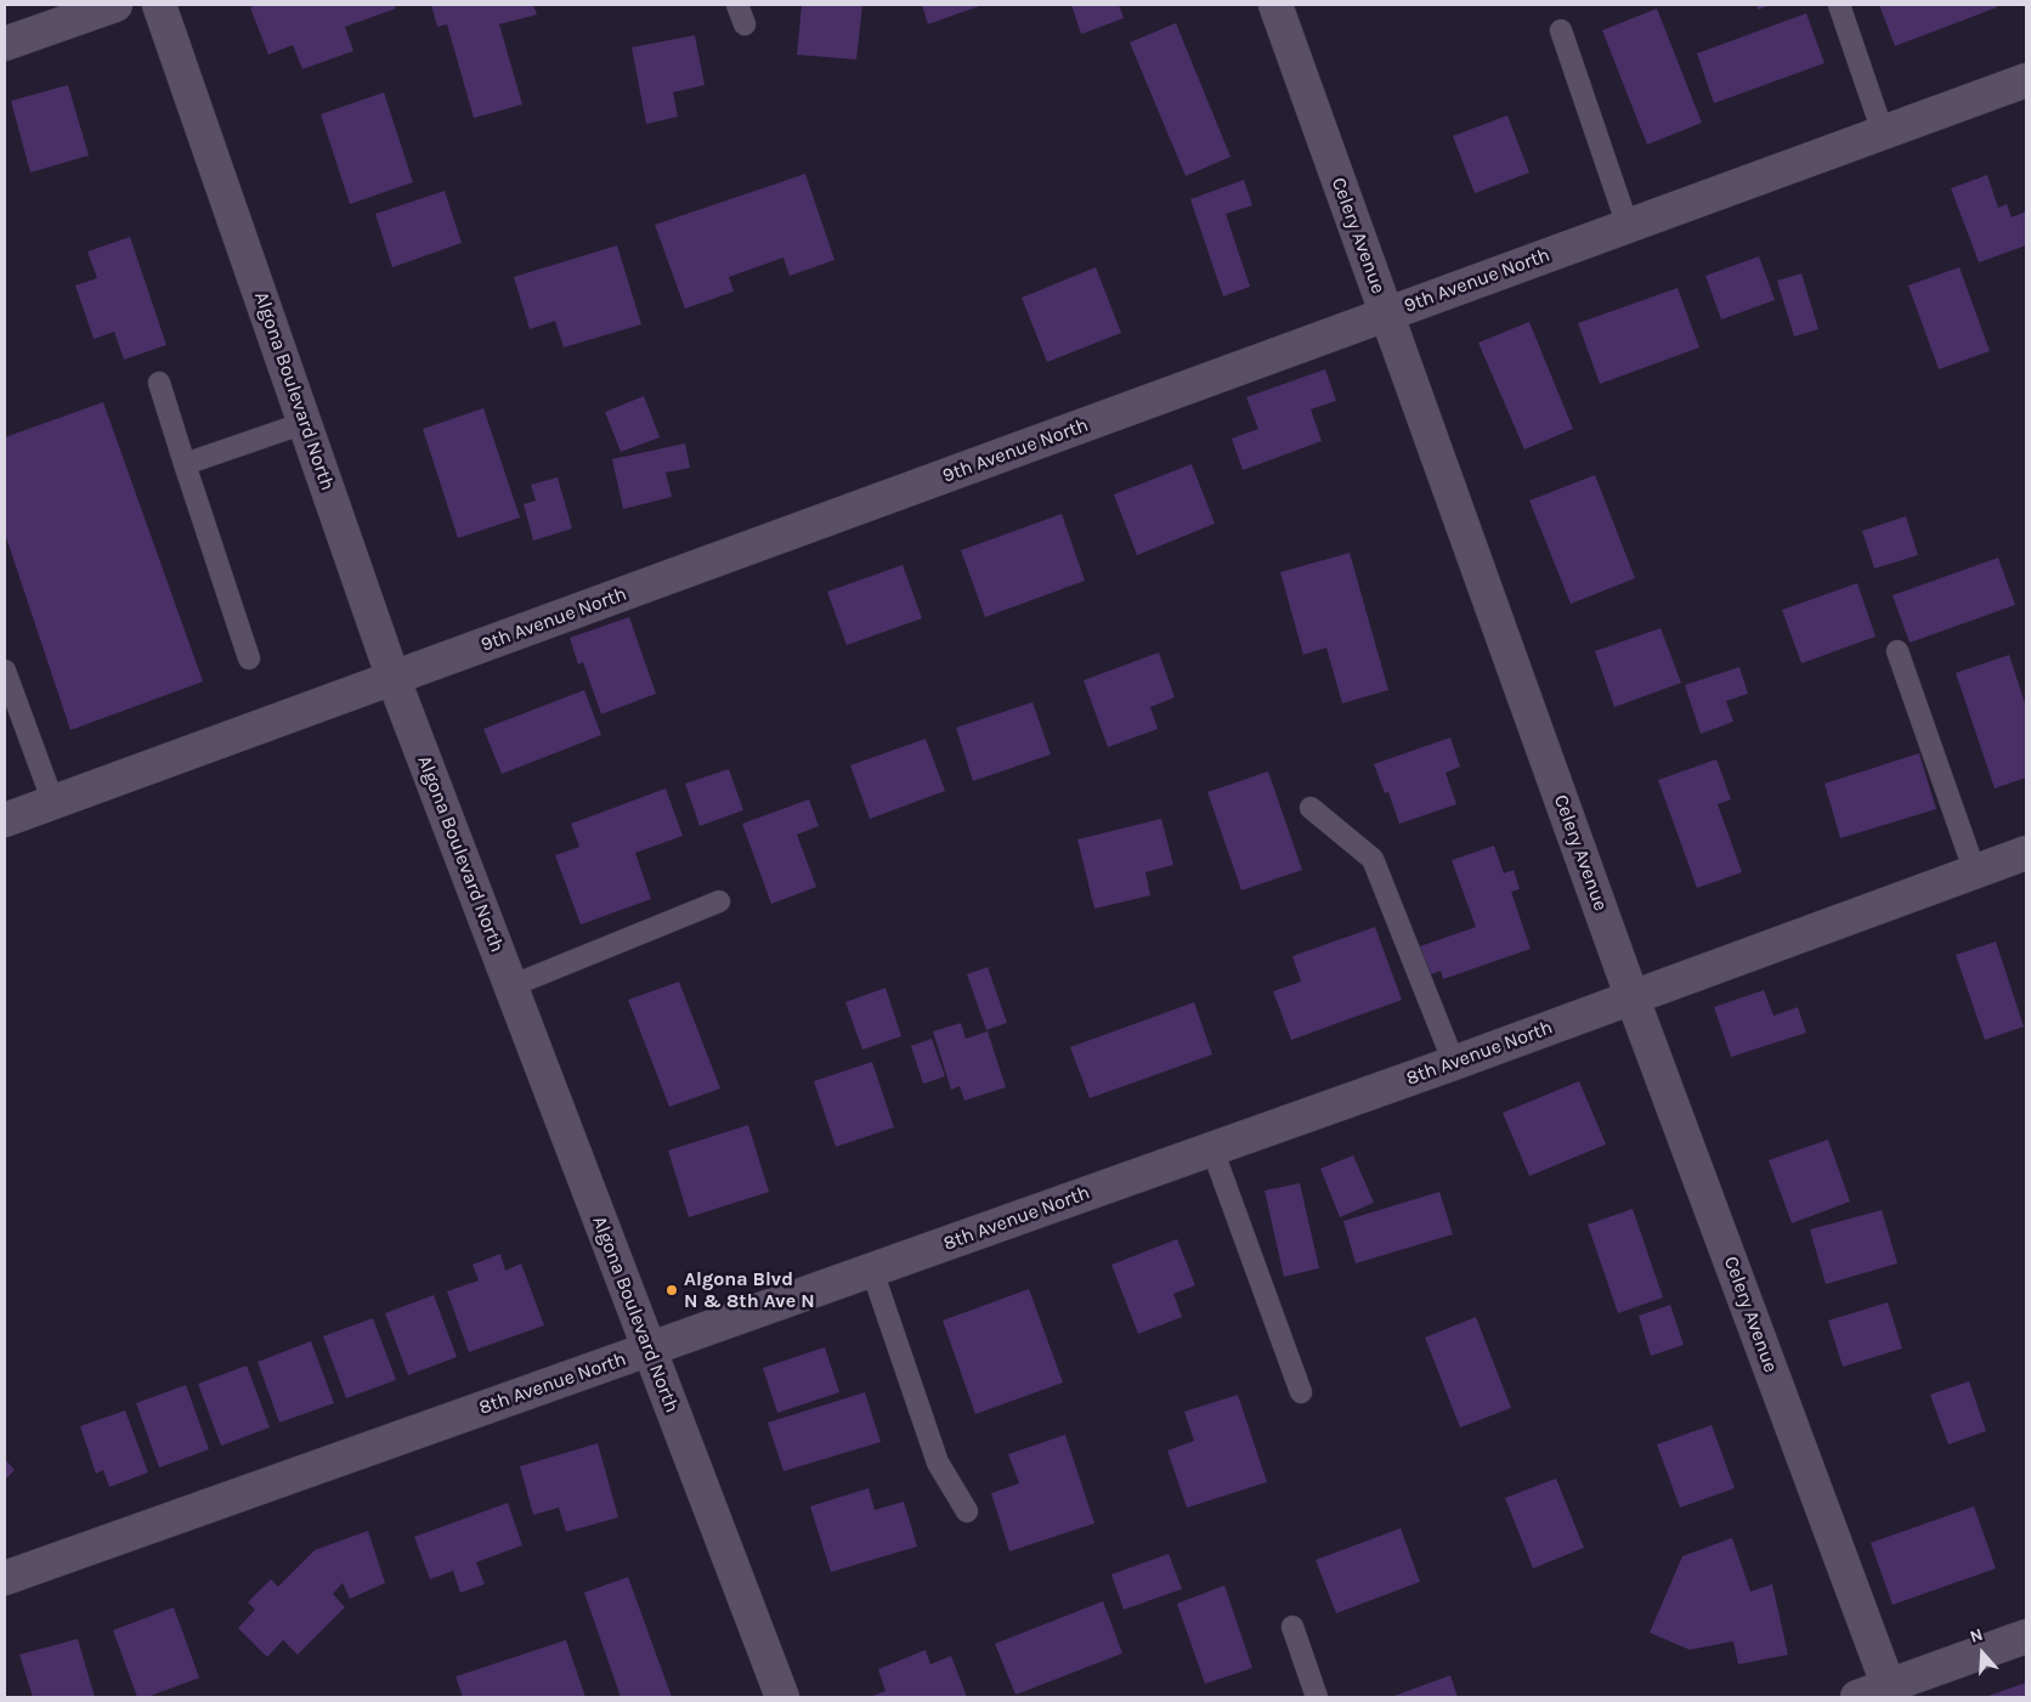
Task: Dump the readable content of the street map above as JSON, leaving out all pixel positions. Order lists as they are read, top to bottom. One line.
{"streets":{"street":["Celery Avenue","9th Avenue North","Algona Boulevard North","8th Avenue North"]},"crossings":[["Celery Avenue","9th Avenue North"],["Celery Avenue","8th Avenue North"],["9th Avenue North","Algona Boulevard North"],["Algona Boulevard North","8th Avenue North"]],"places":["Algona Blvd N & 8th Ave N"],"north":"top"}
